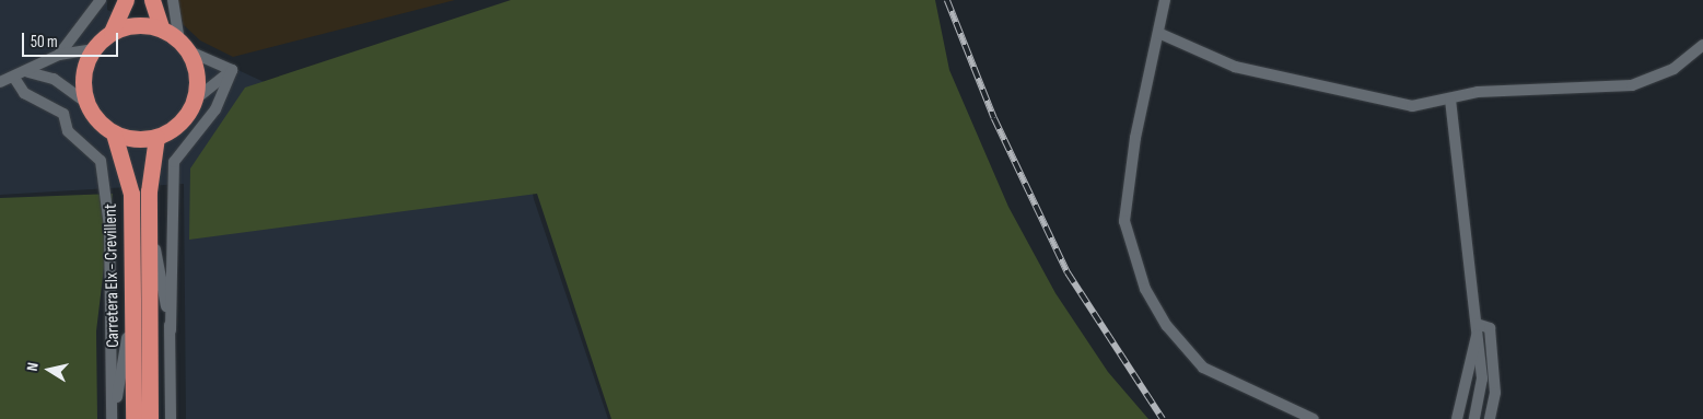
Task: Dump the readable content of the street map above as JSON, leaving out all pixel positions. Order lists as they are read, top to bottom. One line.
{"streets":{"highway":["Carretera Elx - Crevillent"]},"scale_bar":"50 m","north":"left"}
